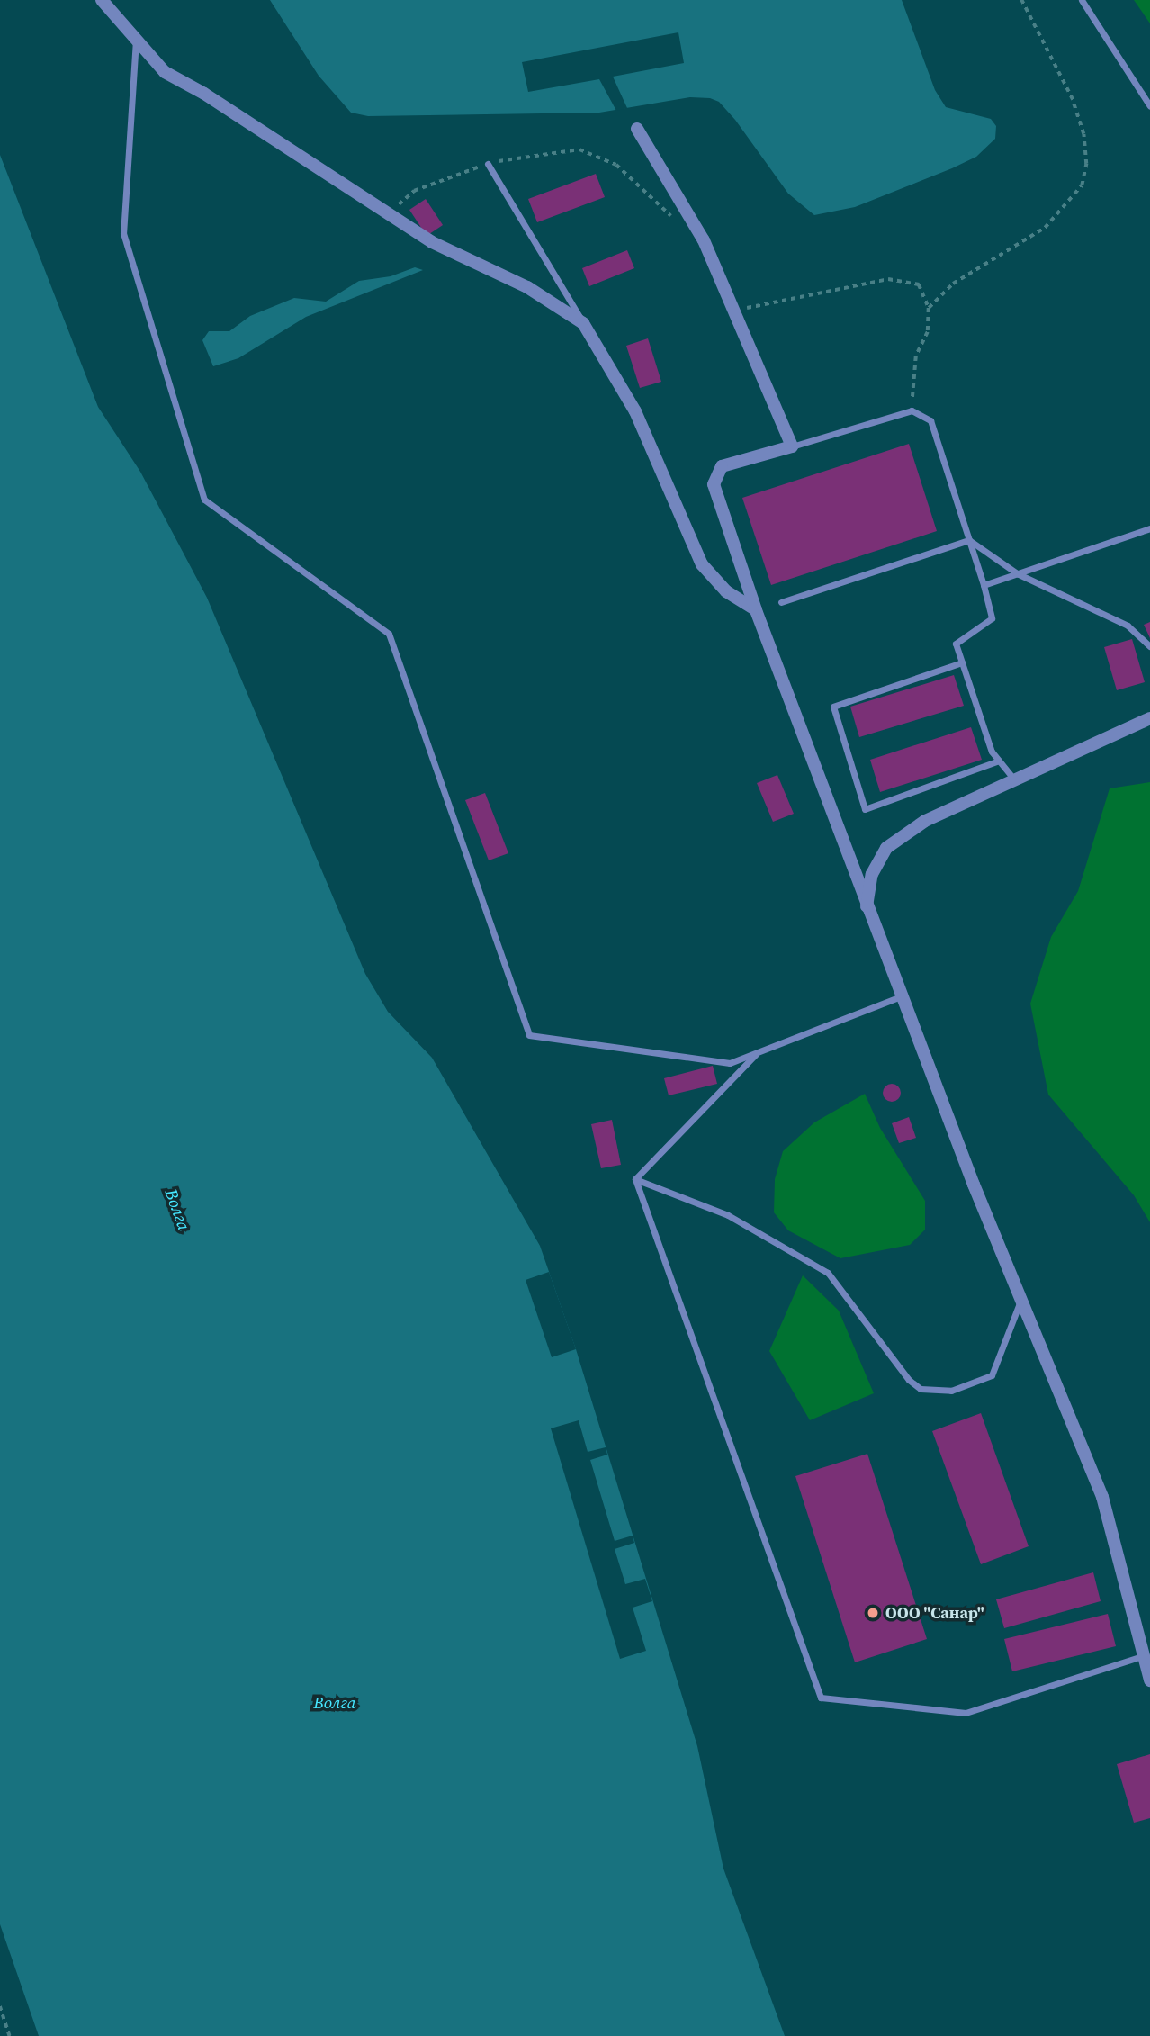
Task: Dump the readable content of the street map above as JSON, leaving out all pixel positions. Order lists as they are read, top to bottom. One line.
{"water":["Волга"],"places":["ООО \"Санар\""]}
